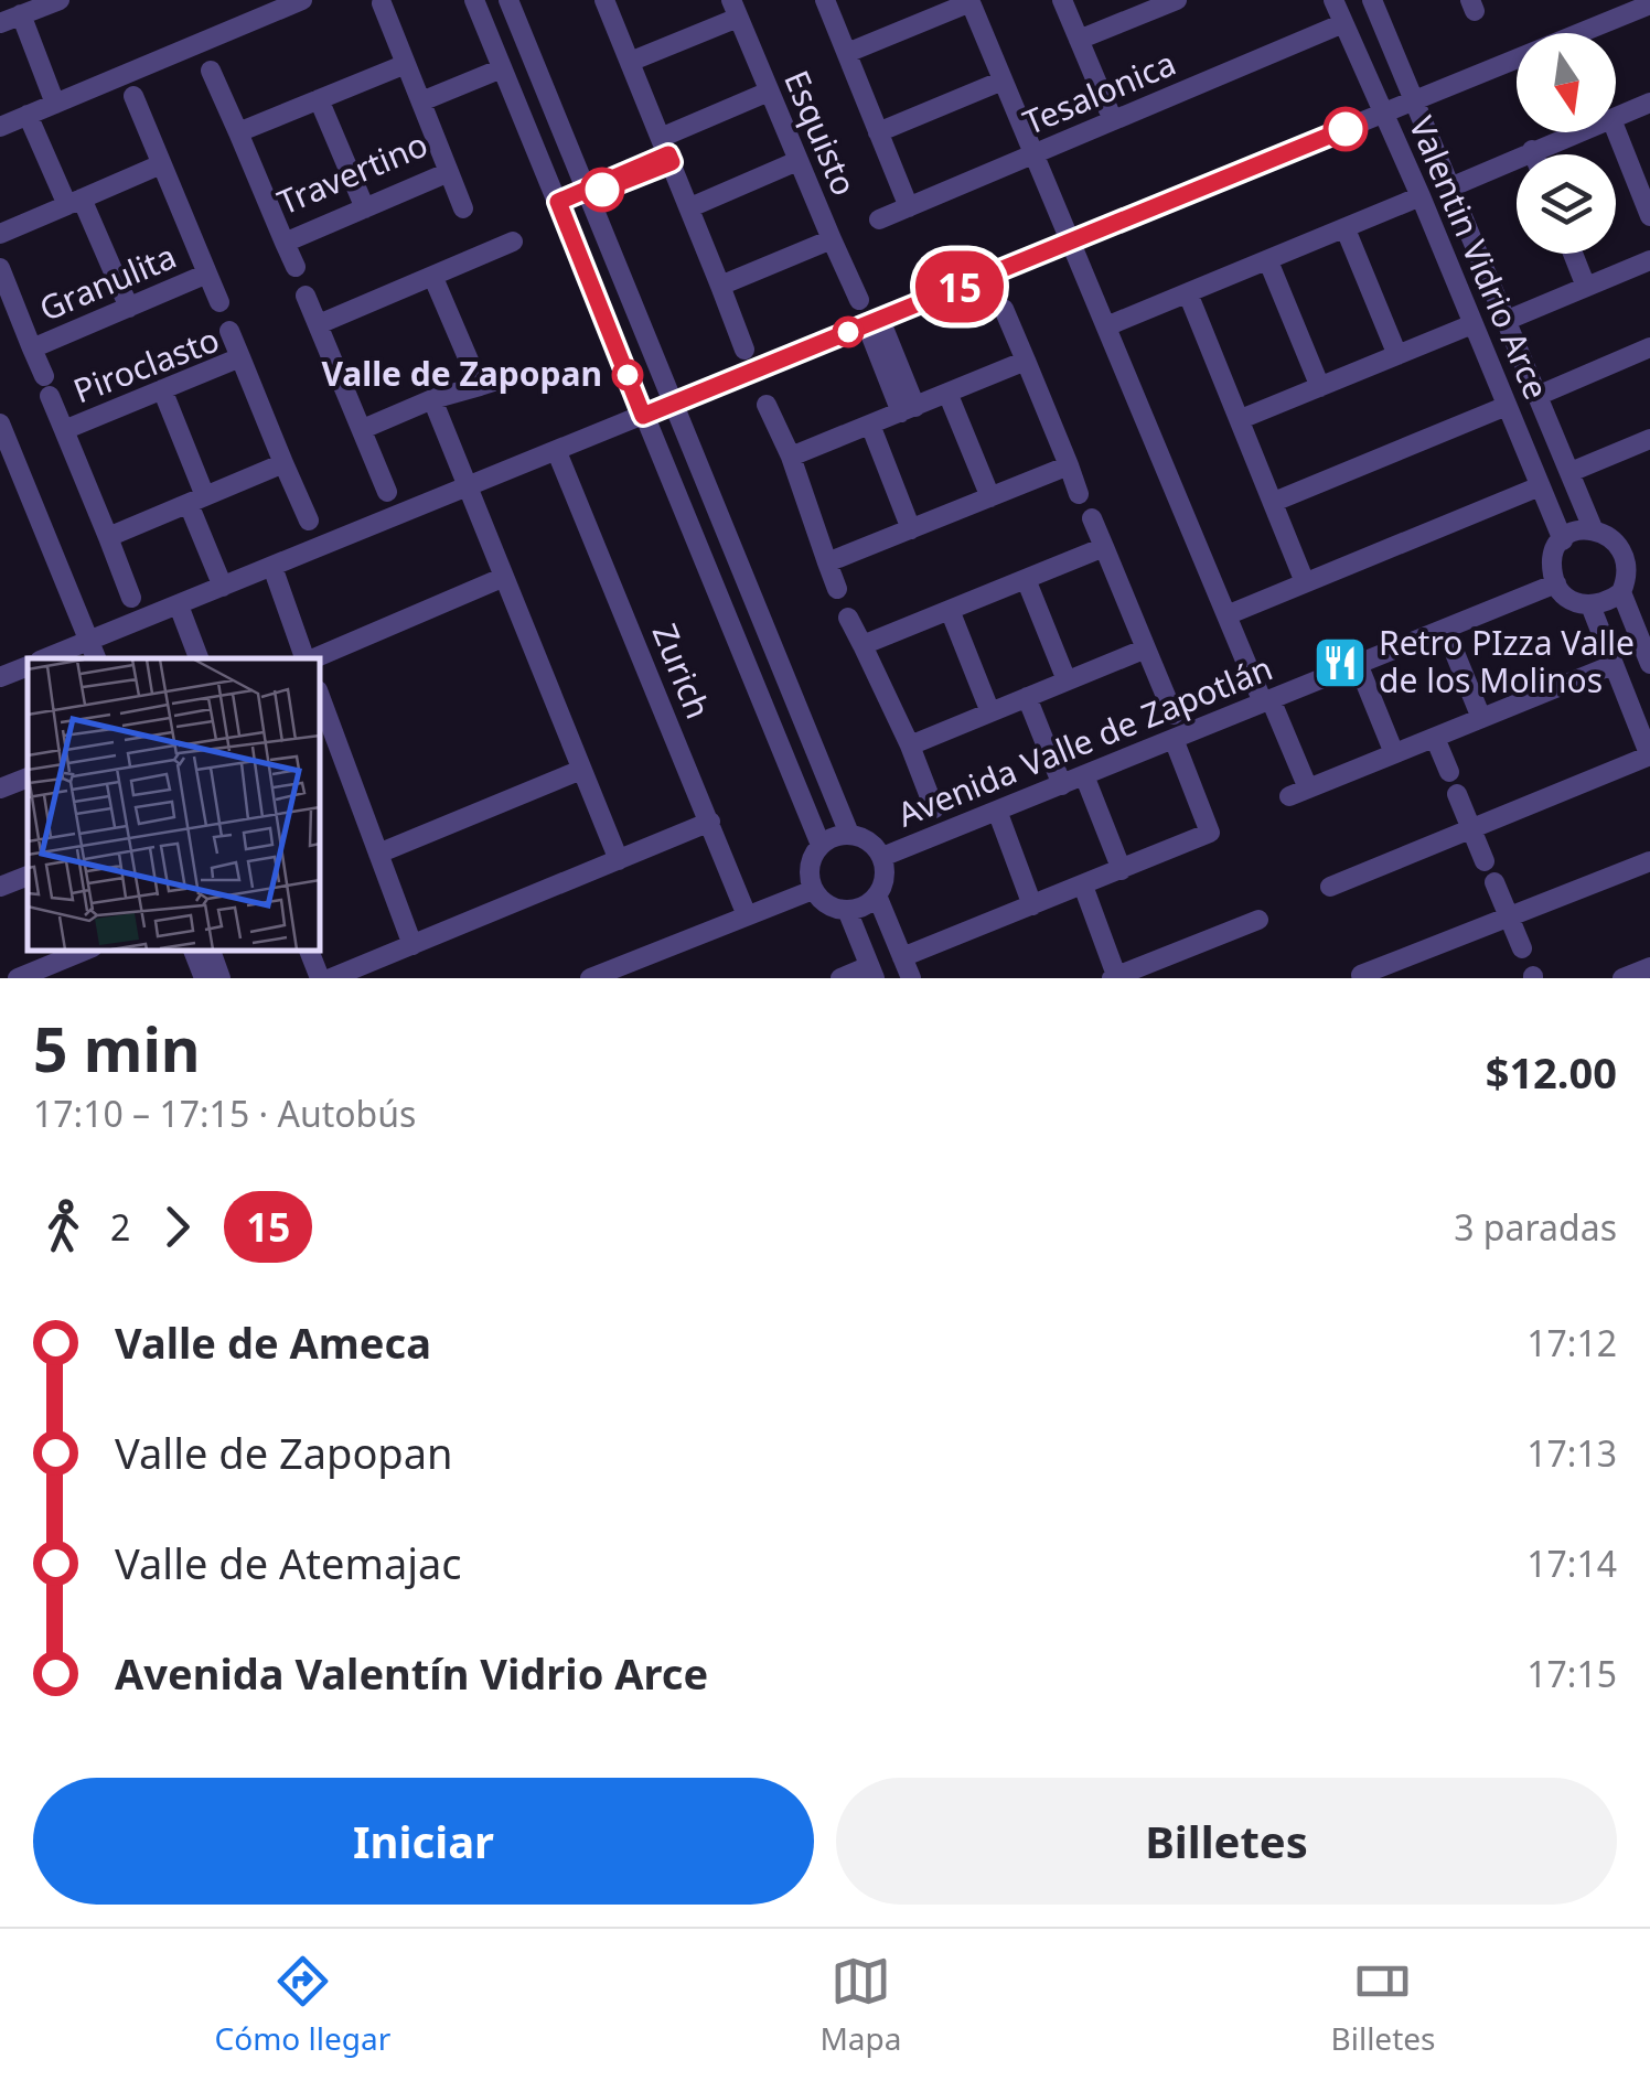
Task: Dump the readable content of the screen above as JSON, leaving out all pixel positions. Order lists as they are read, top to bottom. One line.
{"streets":{"street":["Tesalonica","Esquisto","Travertino","Valentin Vidrio Arce","Granulita","Piroclasto","Zurich","Avenida Valle de Zapotlán"]},"crossings":[["Tesalonica","Valentin Vidrio Arce"],["Valentin Vidrio Arce","Avenida Valle de Zapotlán"]],"places":{"other":["Valle de Zapopan"],"restaurant":["Retro PIzza Valle de los Molinos"]},"lines":["bus line 15"],"north":"bottom","page":{"on_map":"15","heading":["5 min","17:10 – 17:15 · Autobús","$12.00"],"legs":["2","15","3 paradas"],"list":[{"name":"Valle de Ameca","value":"17:12"},{"name":"Valle de Zapopan","value":"17:13"},{"name":"Valle de Atemajac","value":"17:14"},{"name":"Avenida Valentín Vidrio Arce","value":"17:15"}],"buttons":["Iniciar","Billetes"],"tabs":["Cómo llegar","Mapa","Billetes"]}}
